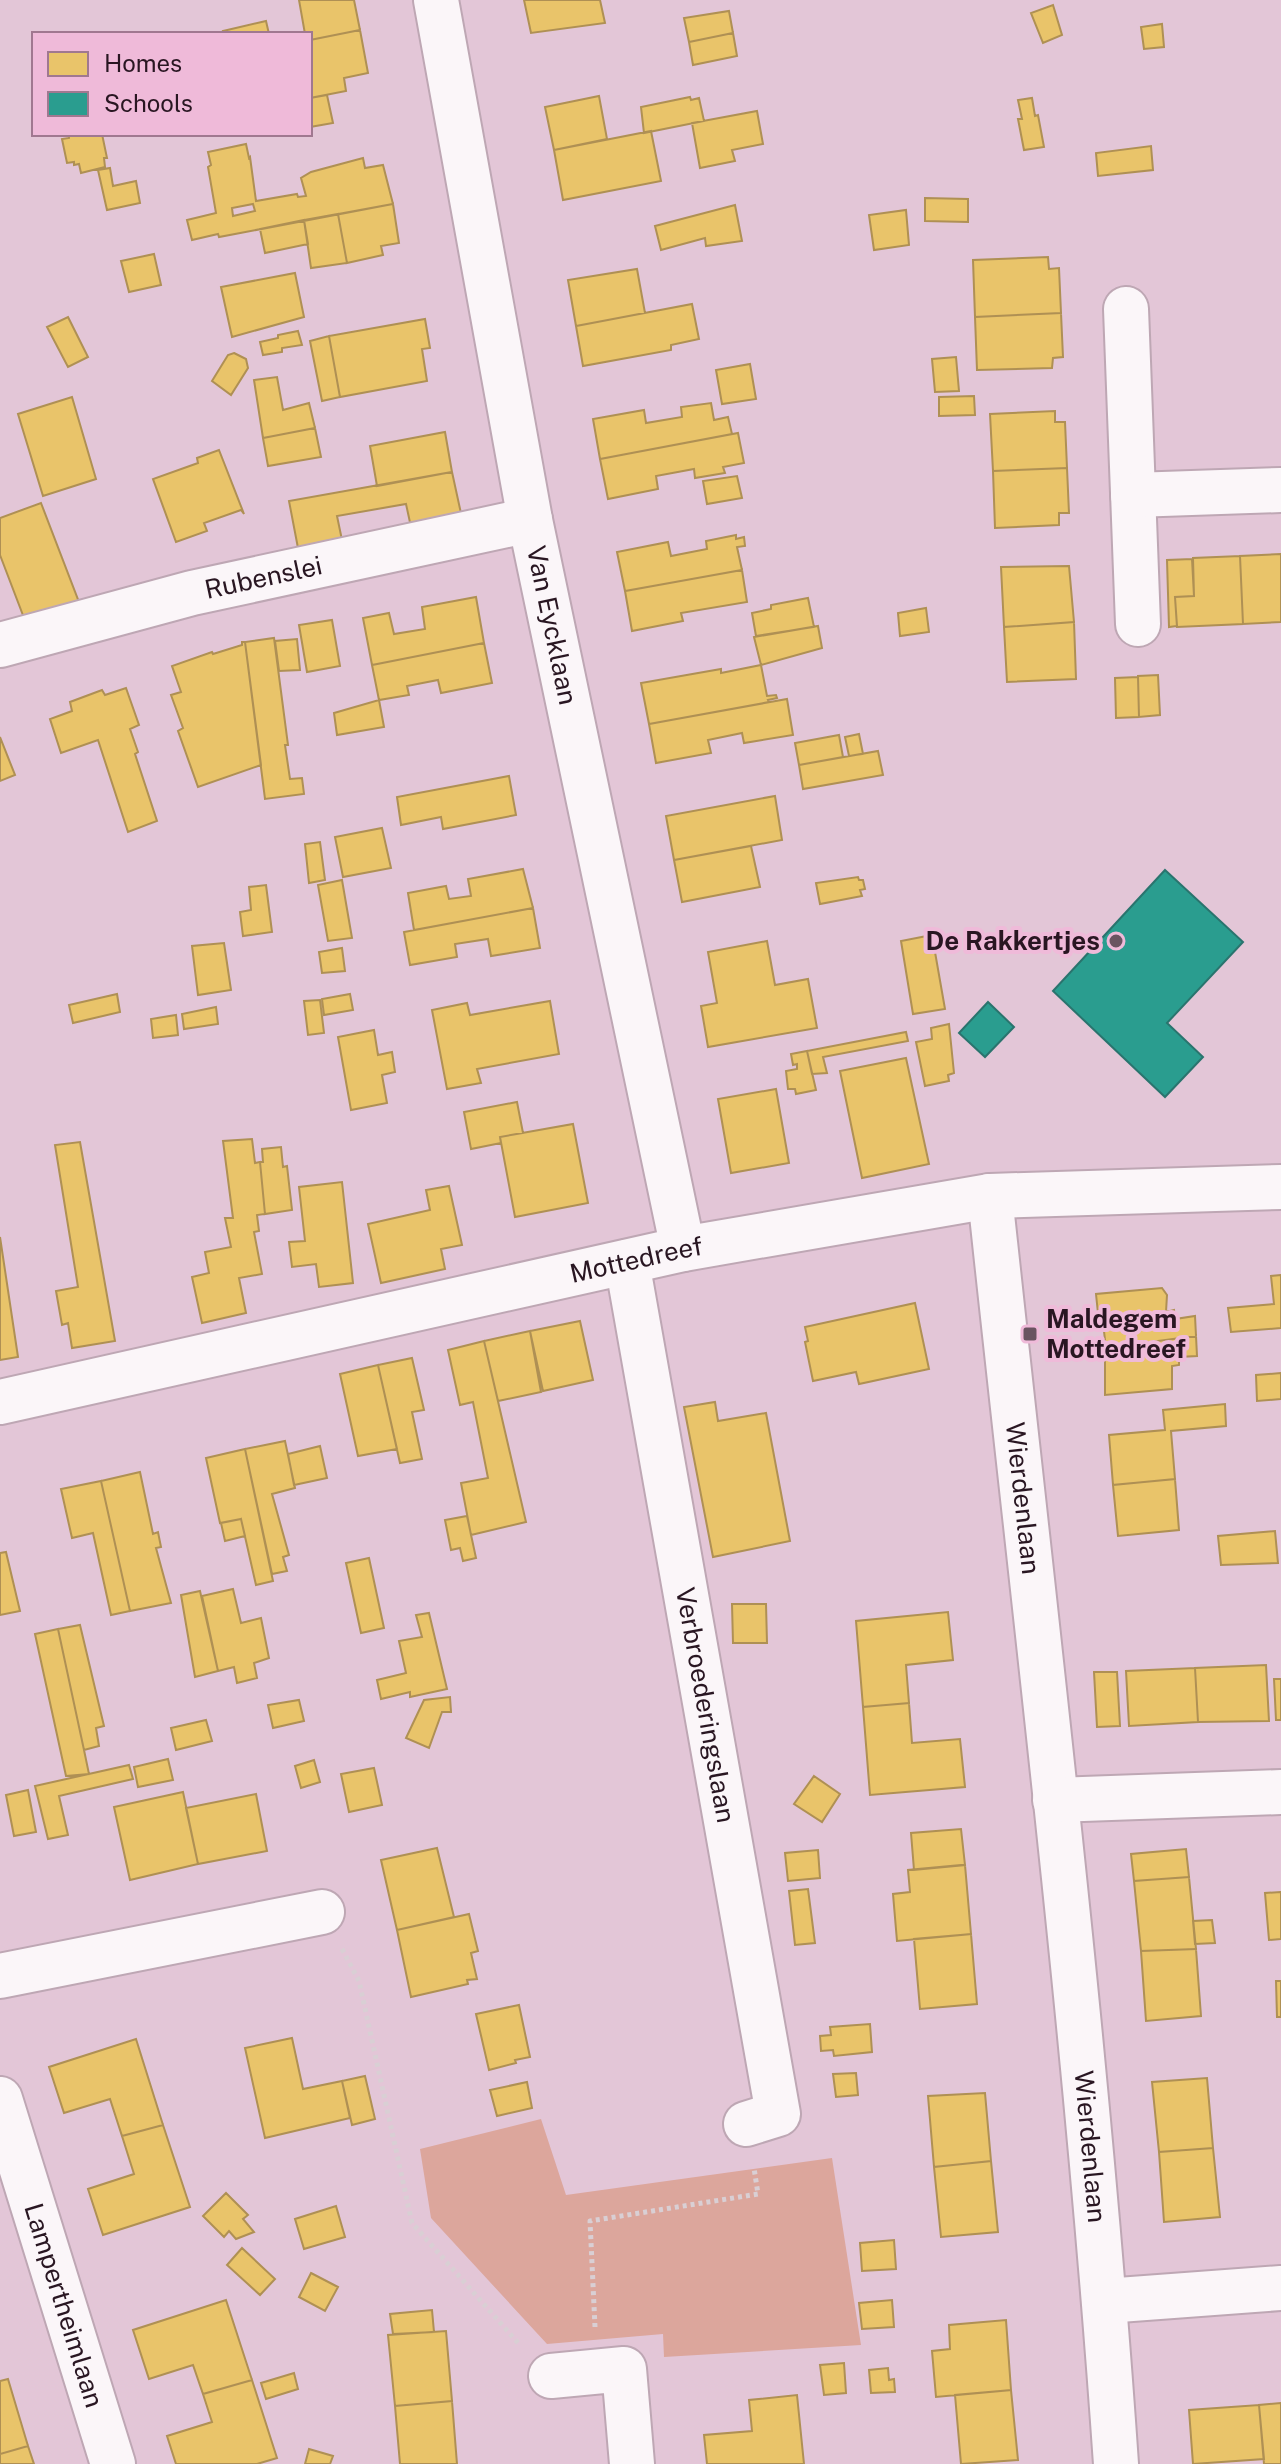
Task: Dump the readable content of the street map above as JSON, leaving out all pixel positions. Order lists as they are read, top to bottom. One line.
{"streets":{"street":["Rubenslei","Van Eycklaan","Mottedreef","Wierdenlaan","Verbroederingslaan","Lampertheimlaan"]},"crossings":[["Rubenslei","Van Eycklaan"],["Van Eycklaan","Mottedreef"],["Mottedreef","Wierdenlaan"],["Mottedreef","Verbroederingslaan"]],"places":{"other":["De Rakkertjes"],"transit":["Maldegem Mottedreef"]},"legend":["Homes","Schools"]}
